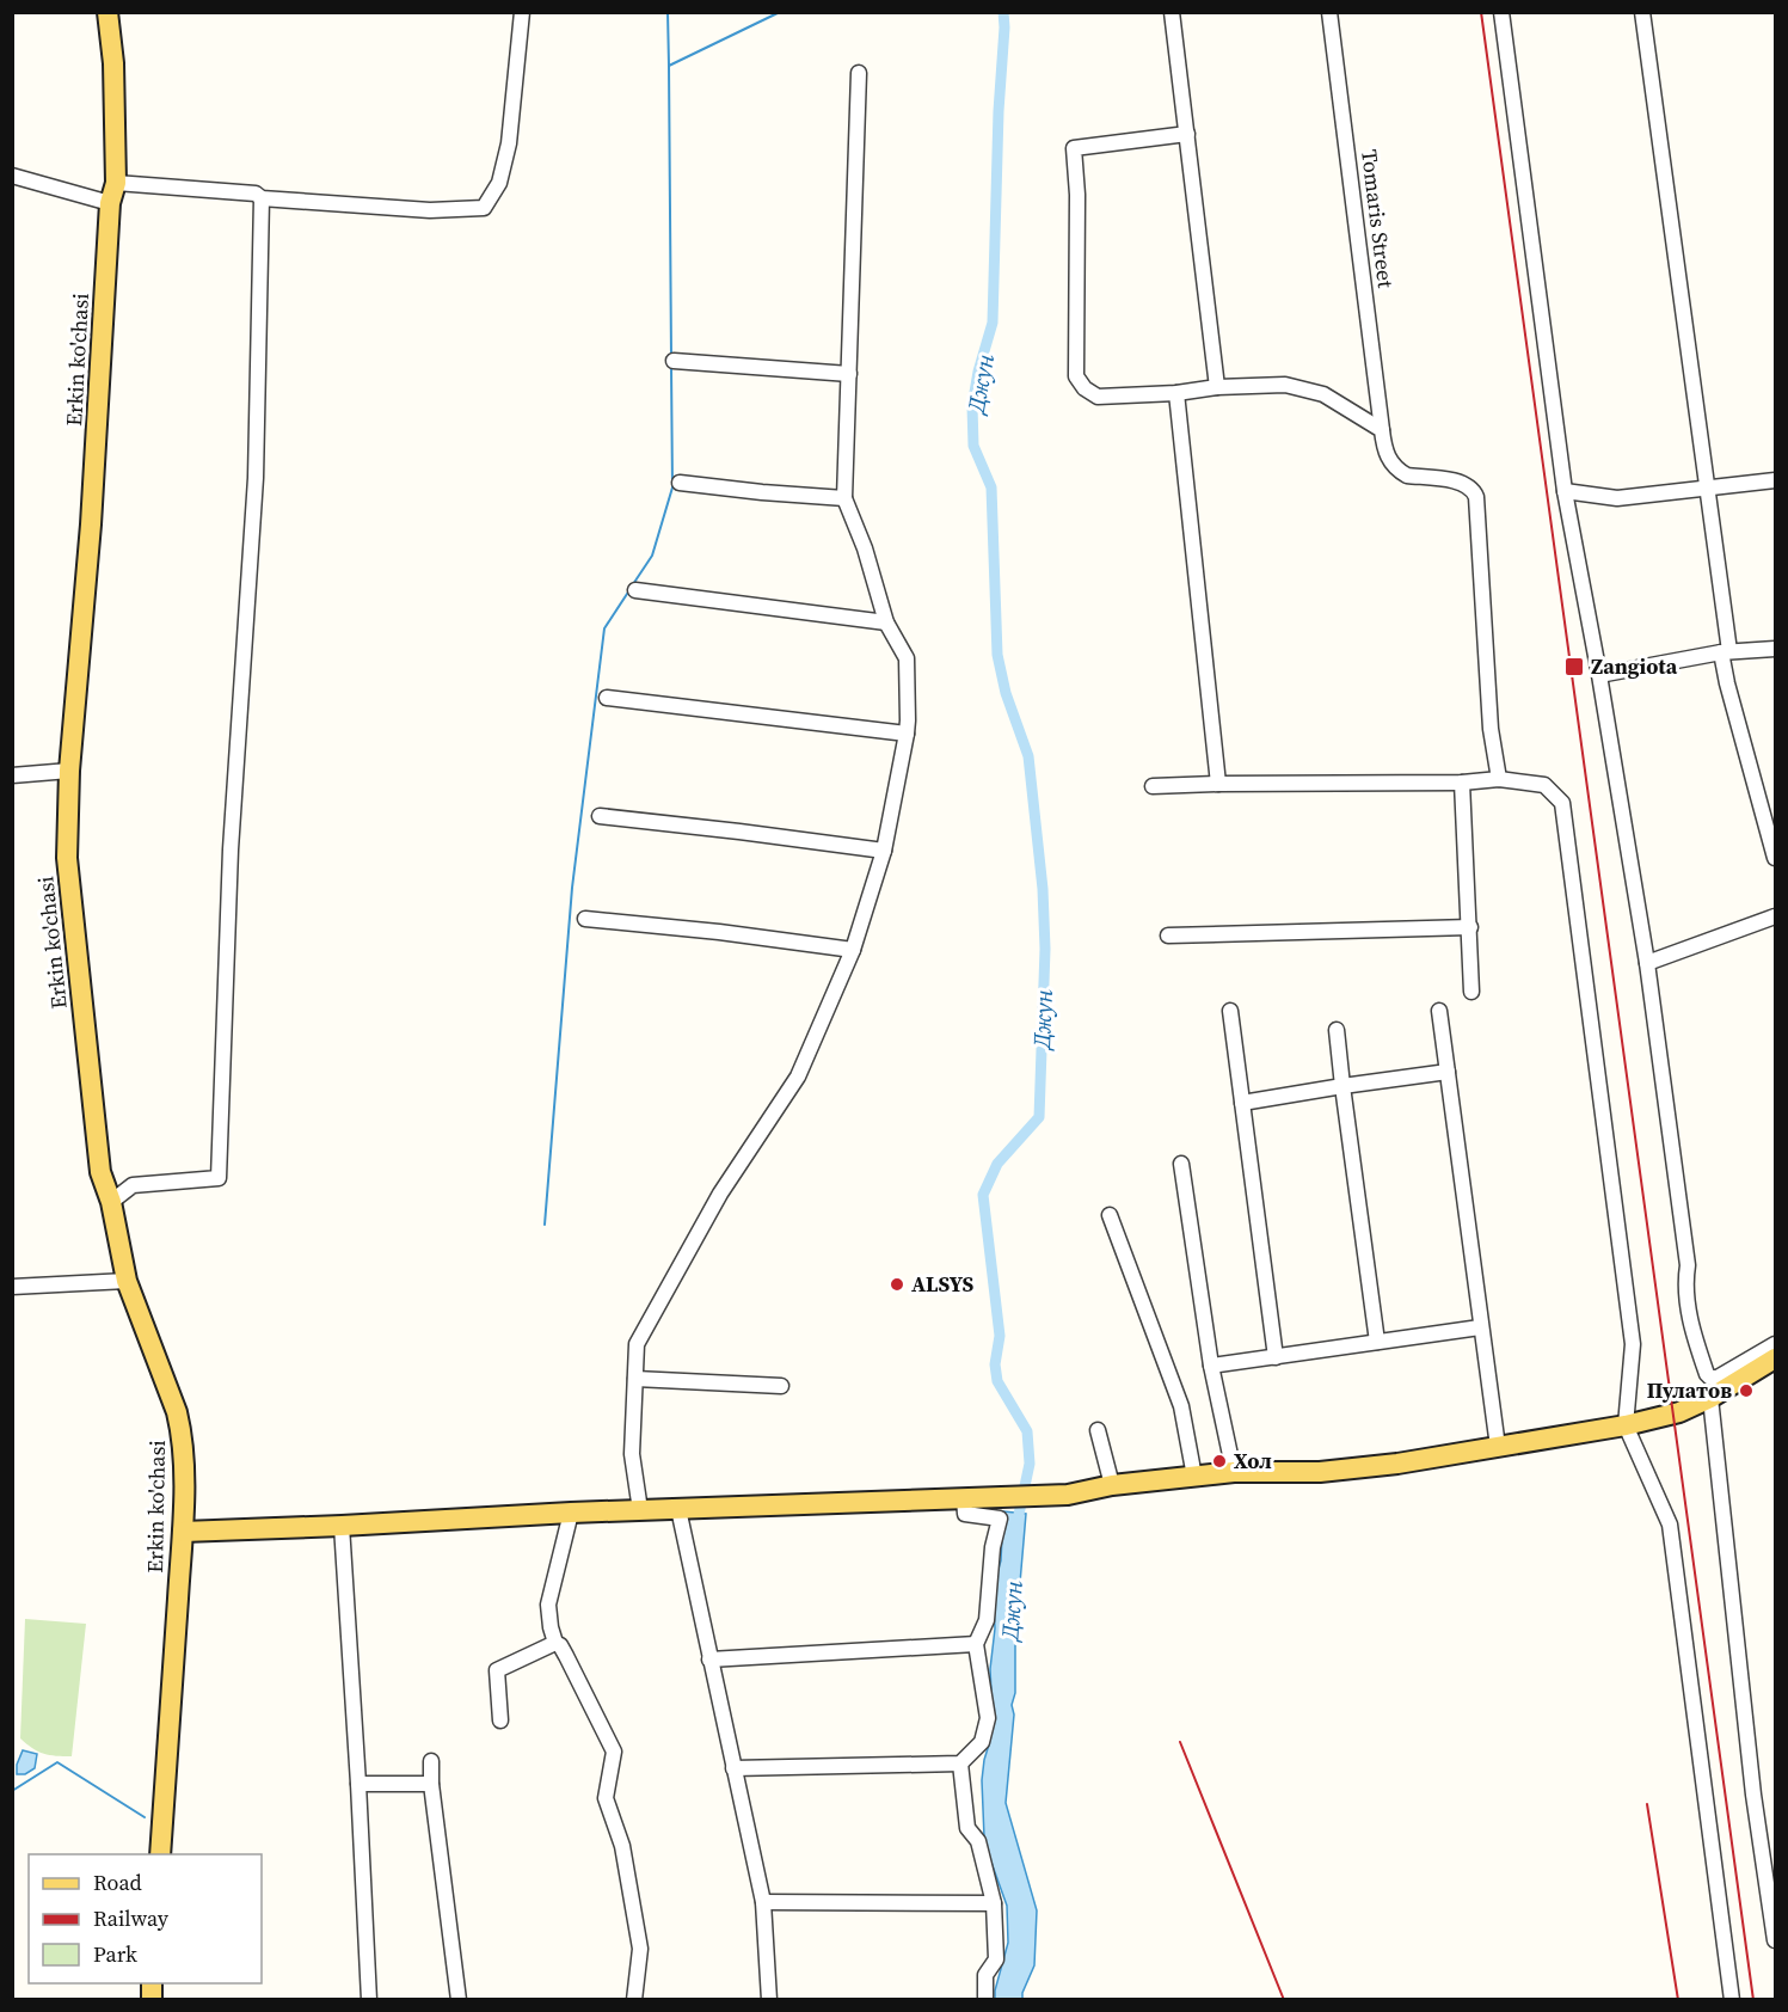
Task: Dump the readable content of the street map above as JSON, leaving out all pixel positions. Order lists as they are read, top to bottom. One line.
{"streets":{"main road":["Erkin ko'chasi"],"street":["Tomaris Street"]},"water":["Джун"],"places":{"transit":["Zangiota"],"other":["ALSYS","Пулатов","Хол"]},"legend":["Road","Railway","Park"]}
